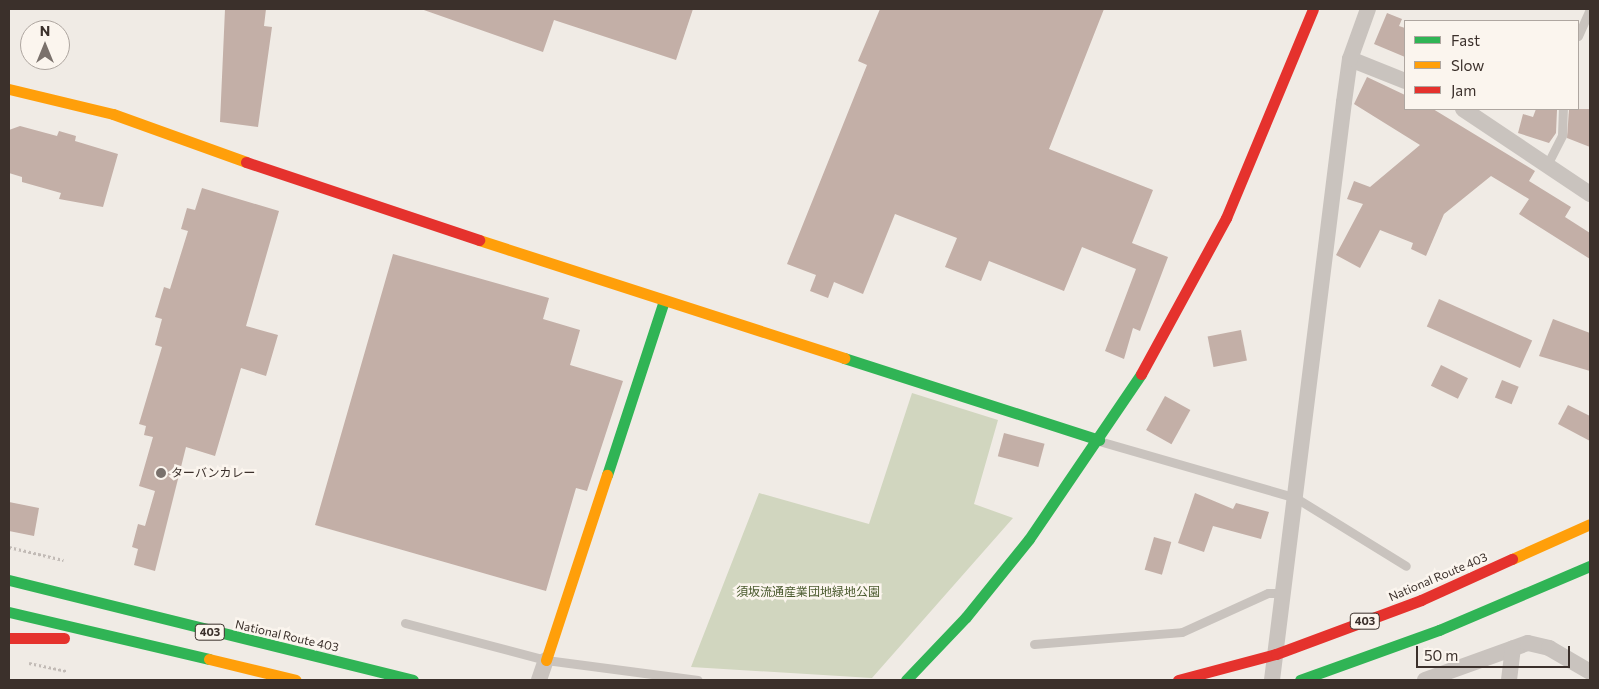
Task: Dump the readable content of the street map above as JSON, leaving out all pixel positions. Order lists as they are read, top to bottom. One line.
{"streets":{"main road":["National Route 403","403"]},"parks":["須坂流通産業団地緑地公園"],"places":["ターバンカレー"],"legend":["Fast","Slow","Jam"],"scale_bar":"50 m","north":"top"}
